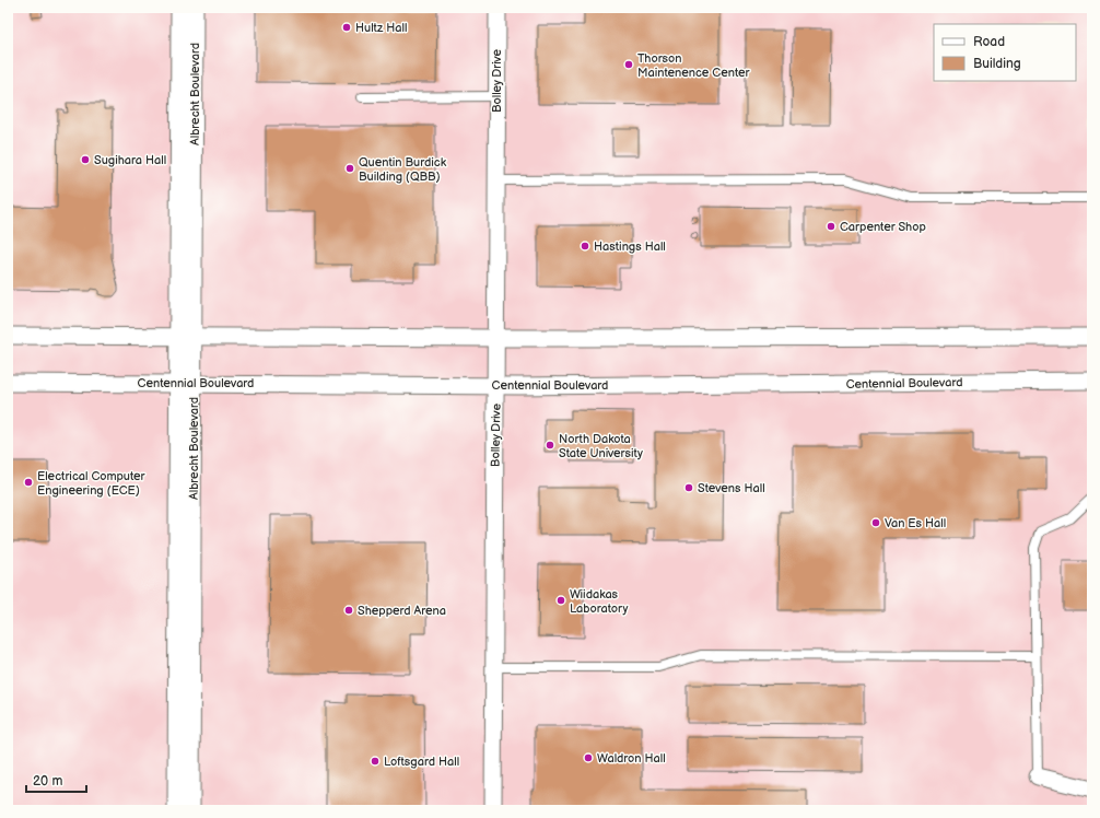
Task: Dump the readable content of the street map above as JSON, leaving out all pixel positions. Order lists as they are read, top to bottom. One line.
{"streets":{"street":["Bolley Drive","Albrecht Boulevard","Centennial Boulevard"]},"crossings":[["Bolley Drive","Centennial Boulevard"],["Albrecht Boulevard","Centennial Boulevard"]],"places":["Hultz Hall","Thorson Maintenence Center","Sugihara Hall","Quentin Burdick Building (QBB)","Carpenter Shop","Hastings Hall","North Dakota State University","Electrical Computer Engineering (ECE)","Stevens Hall","Van Es Hall","Wiidakas Laboratory","Shepperd Arena","Waldron Hall","Loftsgard Hall"],"legend":["Road","Building"],"scale_bar":"20 m"}
